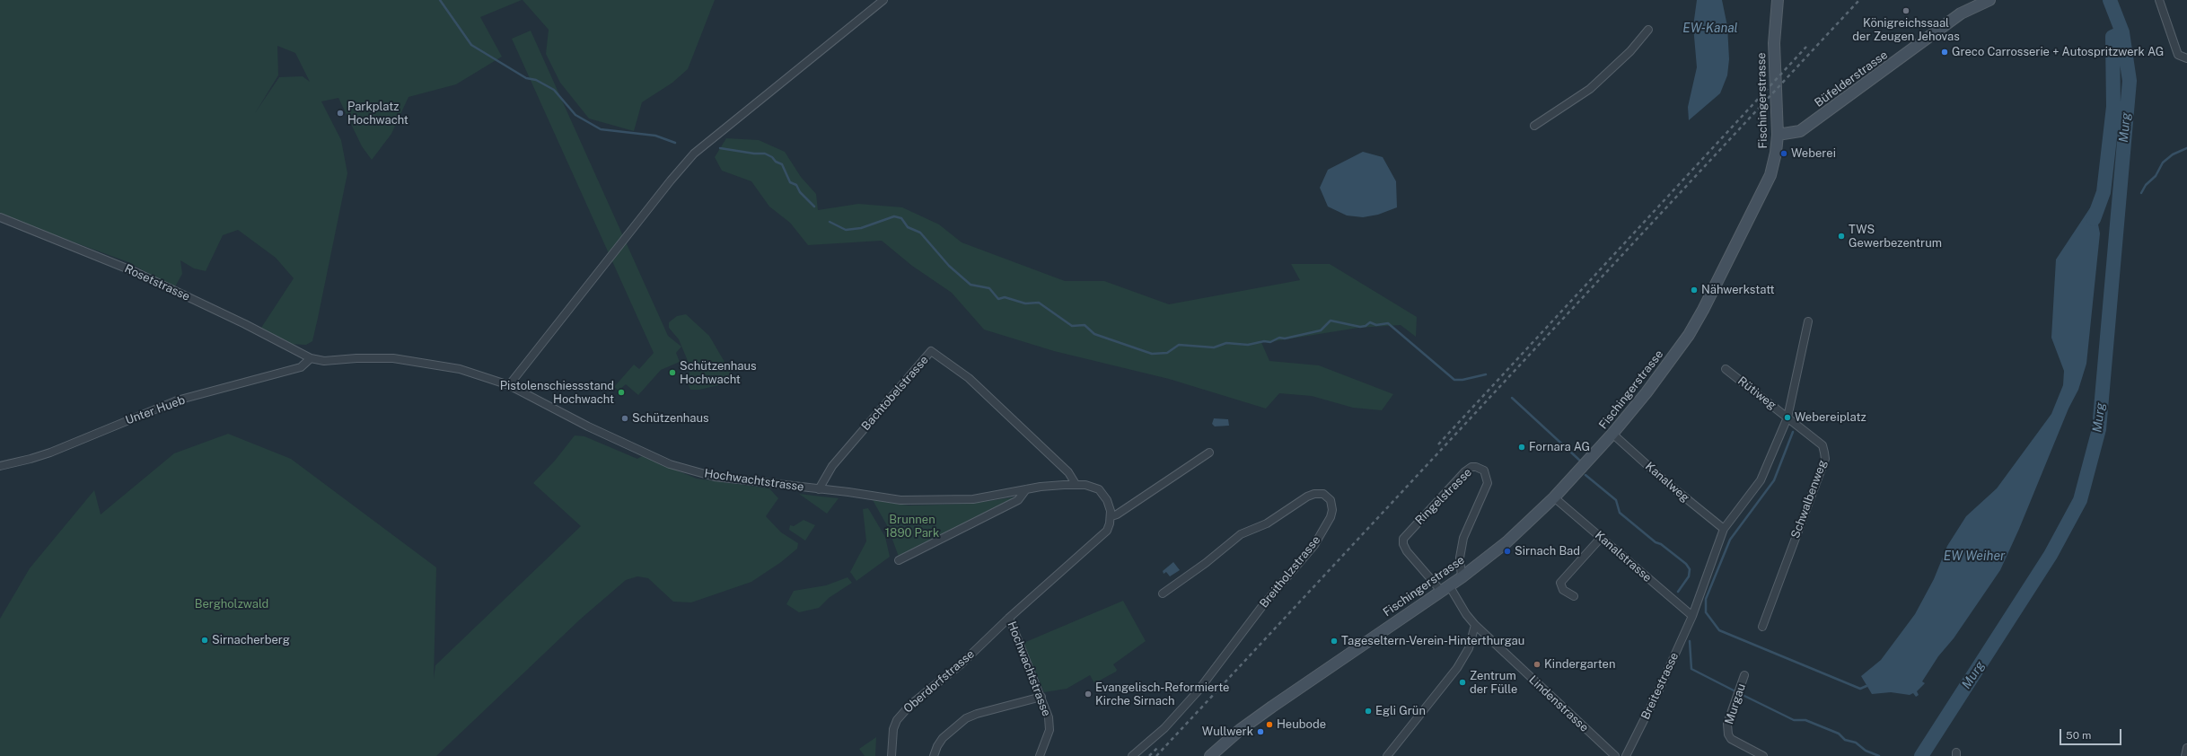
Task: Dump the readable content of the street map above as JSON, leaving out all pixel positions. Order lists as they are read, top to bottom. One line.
{"streets":{"main road":["Büfelderstrasse","Fischingerstrasse"],"street":["Rosetstrasse","Bachtobelstrasse","Rütiweg","Unter Hueb","Hochwachtstrasse","Kanalweg","Ringelstrasse","Schwalbenweg","Kanalstrasse","Breitholzstrasse","Oberdorfstrasse","Breitestrasse","Lindenstrasse","Murgau"]},"crossings":[["Büfelderstrasse","Fischingerstrasse"],["Fischingerstrasse","Kanalweg"],["Fischingerstrasse","Ringelstrasse"],["Fischingerstrasse","Kanalstrasse"],["Fischingerstrasse","Lindenstrasse"],["Rosetstrasse","Unter Hueb"],["Rosetstrasse","Hochwachtstrasse"],["Bachtobelstrasse","Hochwachtstrasse"],["Rütiweg","Schwalbenweg"],["Hochwachtstrasse","Oberdorfstrasse"],["Ringelstrasse","Lindenstrasse"],["Kanalstrasse","Breitestrasse"]],"water":["EW-Kanal","Murg","EW Weiher"],"parks":["Brunnen 1890 Park","Bergholzwald"],"places":["Königreichssaal der Zeugen Jehovas","Greco Carrosserie + Autospritzwerk AG","Parkplatz Hochwacht","Weberei","TWS Gewerbezentrum","Nähwerkstatt","Schützenhaus Hochwacht","Pistolenschiessstand Hochwacht","Webereiplatz","Schützenhaus","Fornara AG","Sirnach Bad","Sirnacherberg","Tageseltern-Verein-Hinterthurgau","Kindergarten","Zentrum der Fülle","Evangelisch-Reformierte Kirche Sirnach","Egli Grün","Heubode","Wullwerk"],"scale_bar":"50 m"}
